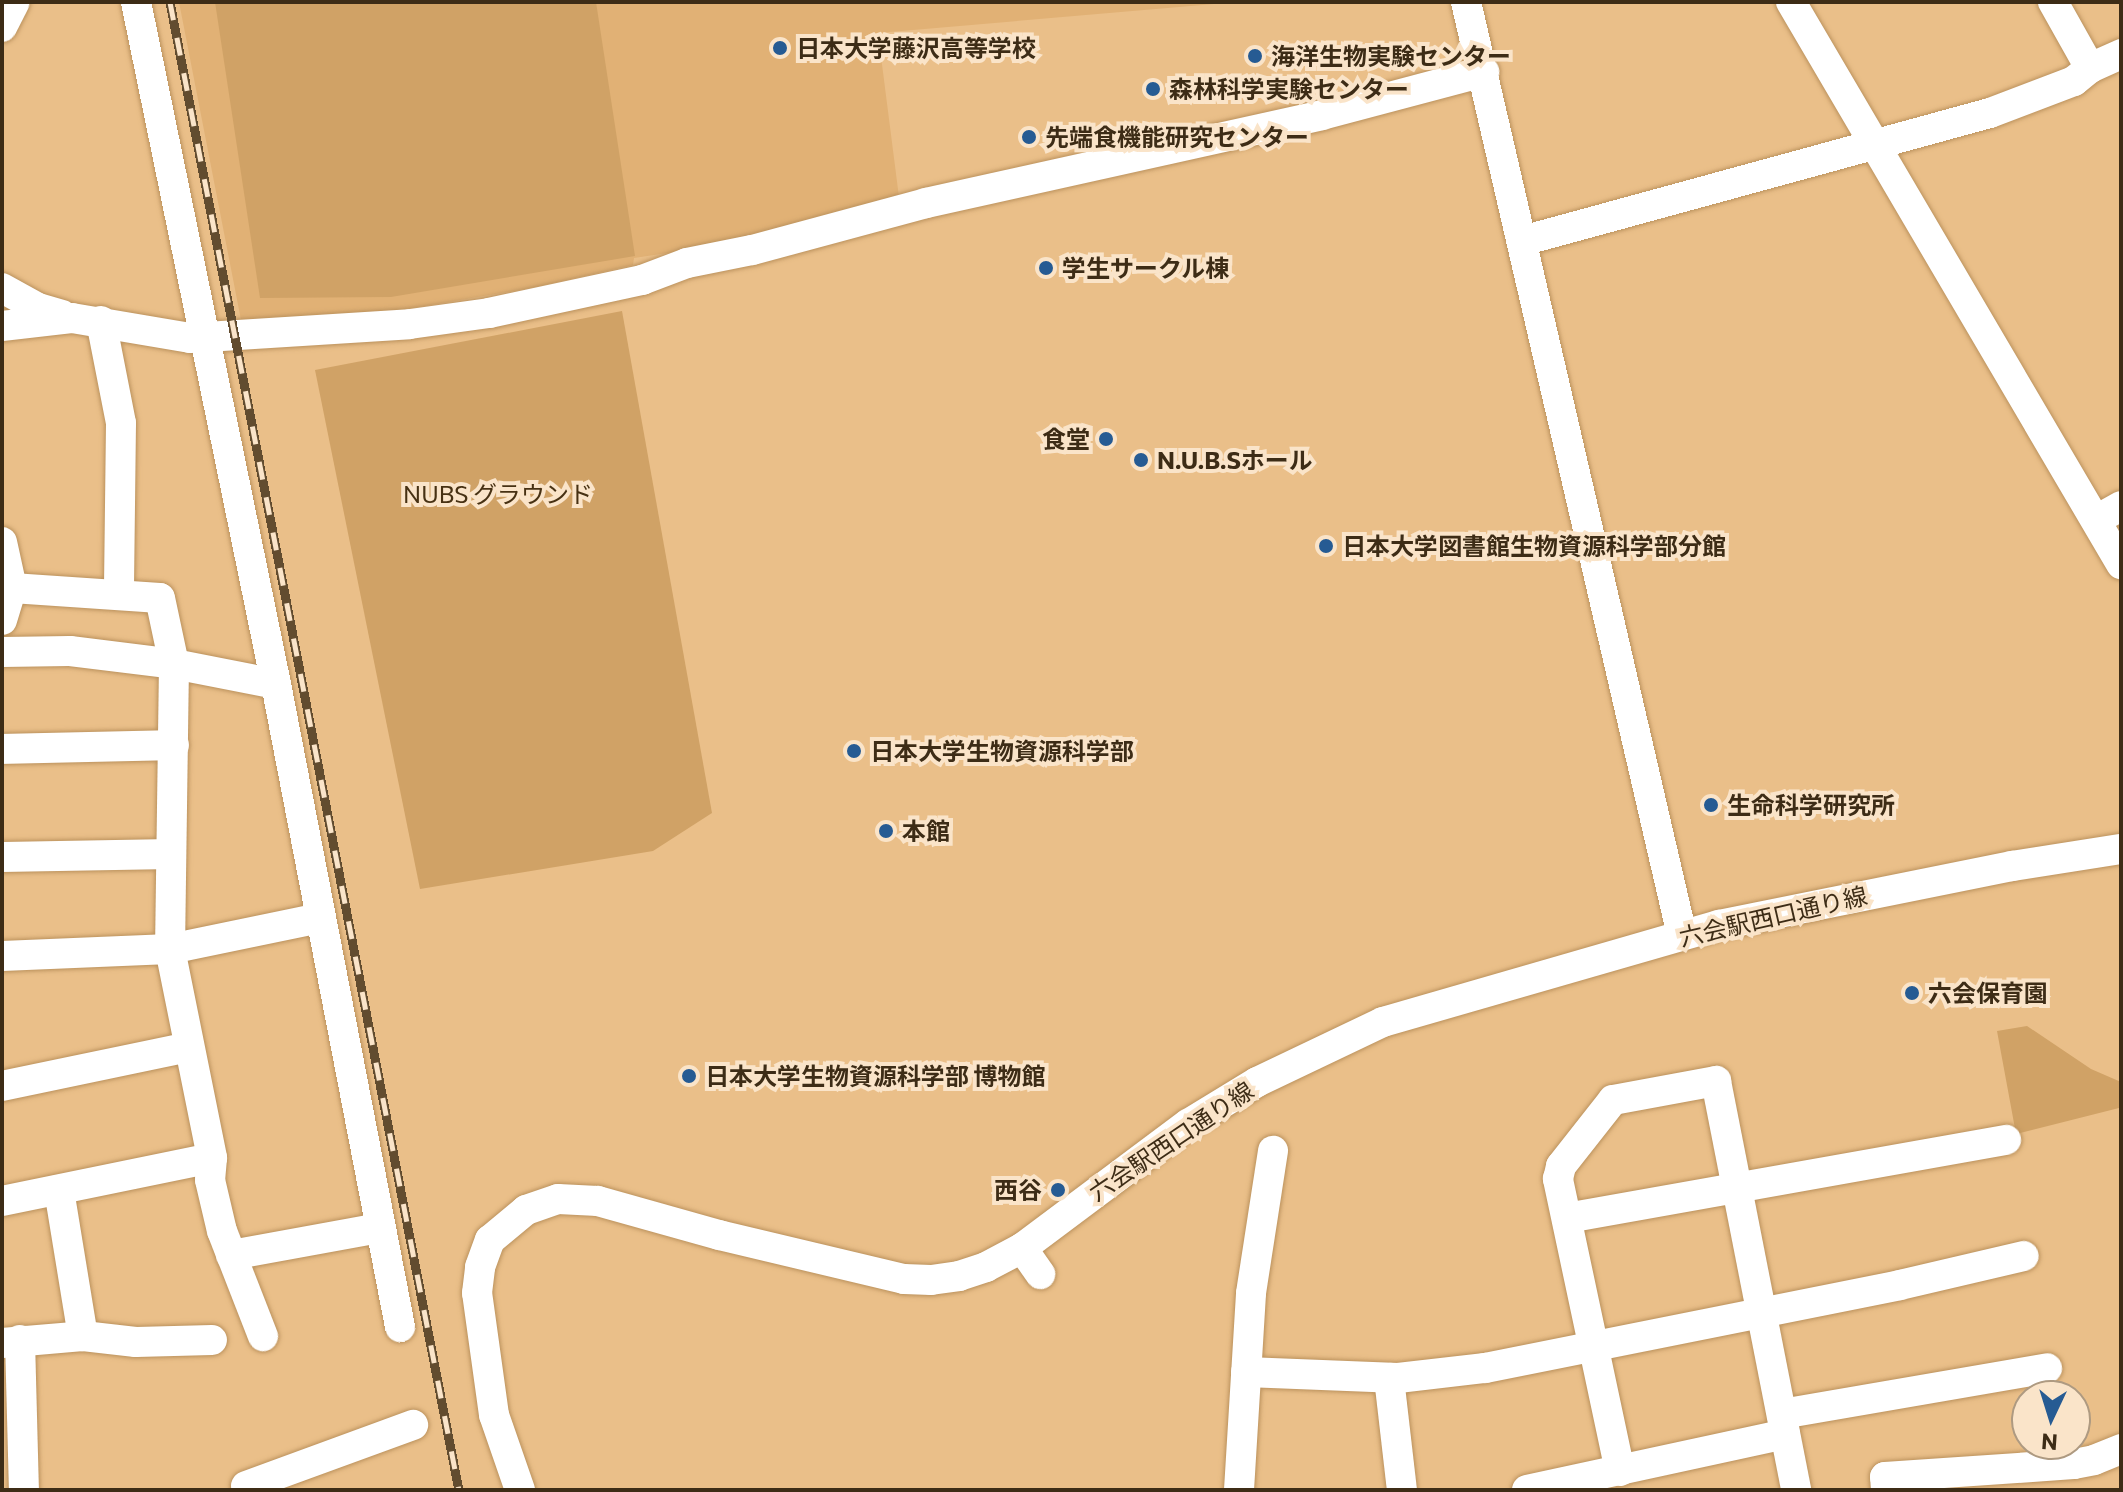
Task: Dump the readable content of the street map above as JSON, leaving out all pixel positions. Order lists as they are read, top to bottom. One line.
{"streets":{"street":["六会駅西口通り線"]},"parks":["NUBS グラウンド"],"places":["日本大学藤沢高等学校","海洋生物実験センター","森林科学実験センター","先端食機能研究センター","学生サークル棟","食堂","N.U.B.Sホール","日本大学図書館生物資源科学部分館","日本大学生物資源科学部","生命科学研究所","本館","六会保育園","日本大学生物資源科学部 博物館","西谷"],"north":"bottom"}
